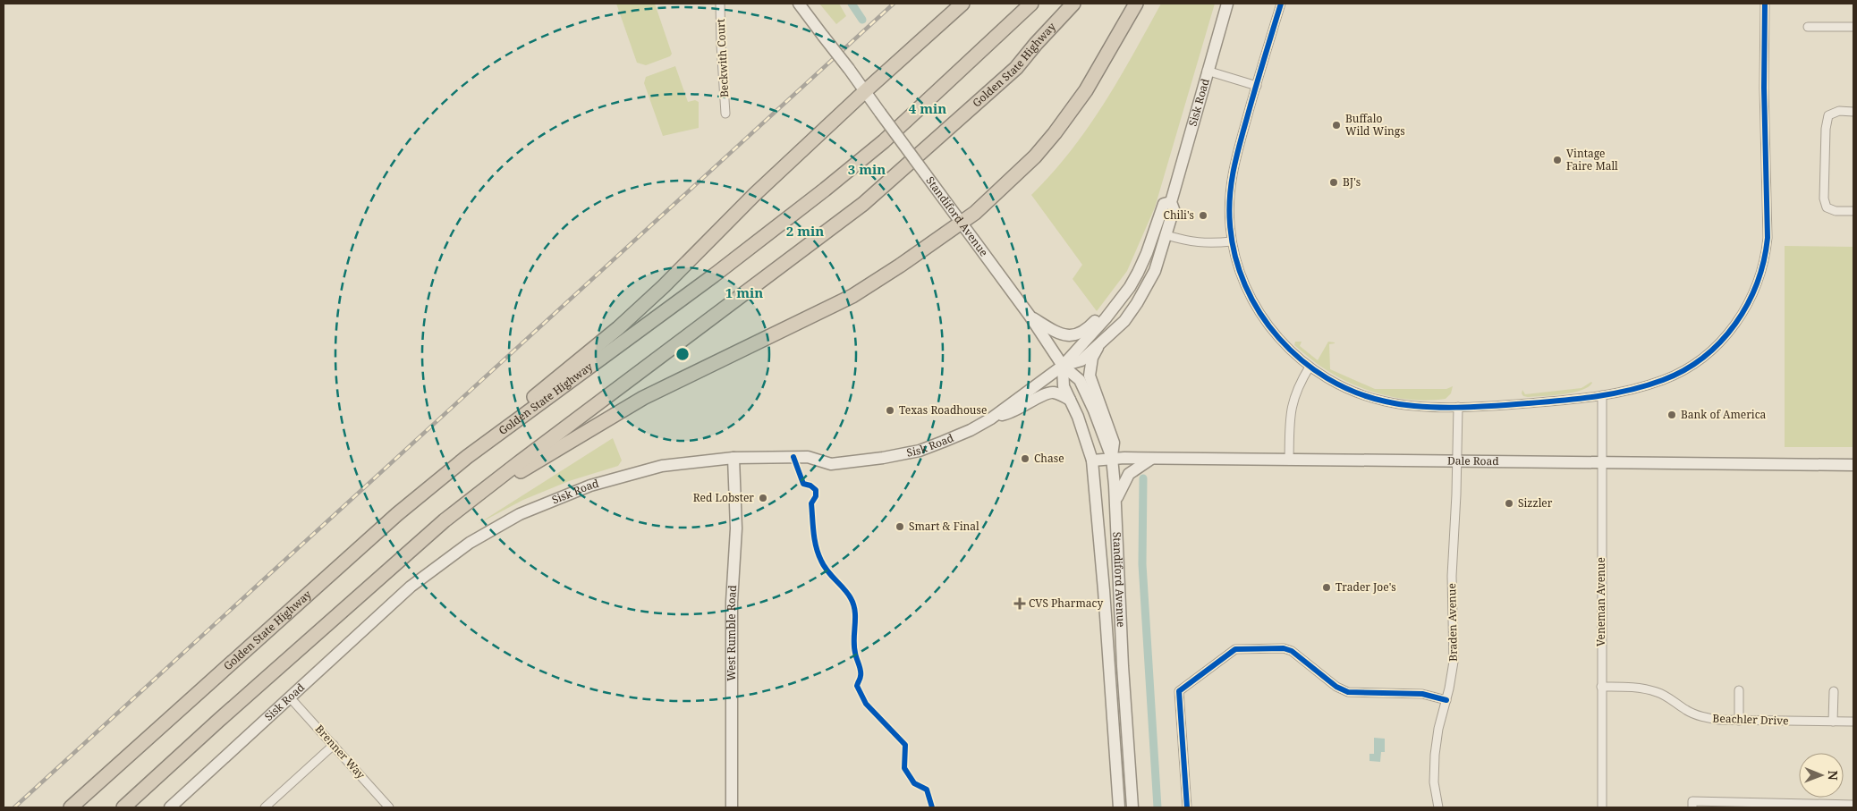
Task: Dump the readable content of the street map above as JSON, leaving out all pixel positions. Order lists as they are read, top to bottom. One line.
{"streets":{"highway":["Golden State Highway"],"main road":["Sisk Road","Standiford Avenue","Dale Road","West Rumble Road"],"street":["Beckwith Court","Veneman Avenue","Braden Avenue","Beachler Drive","Brenner Way"]},"crossings":[["Sisk Road","Standiford Avenue"],["Sisk Road","West Rumble Road"],["Sisk Road","Brenner Way"],["Standiford Avenue","Dale Road"],["Dale Road","Veneman Avenue"],["Dale Road","Braden Avenue"],["Veneman Avenue","Beachler Drive"]],"places":{"other":["Buffalo Wild Wings","Vintage Faire Mall","BJ's","Chili's","Texas Roadhouse","Bank of America","Chase","Red Lobster","Sizzler","Smart & Final","Trader Joe's"],"health":["CVS Pharmacy"]},"north":"right","rings":["4 min","3 min","2 min","1 min"]}
